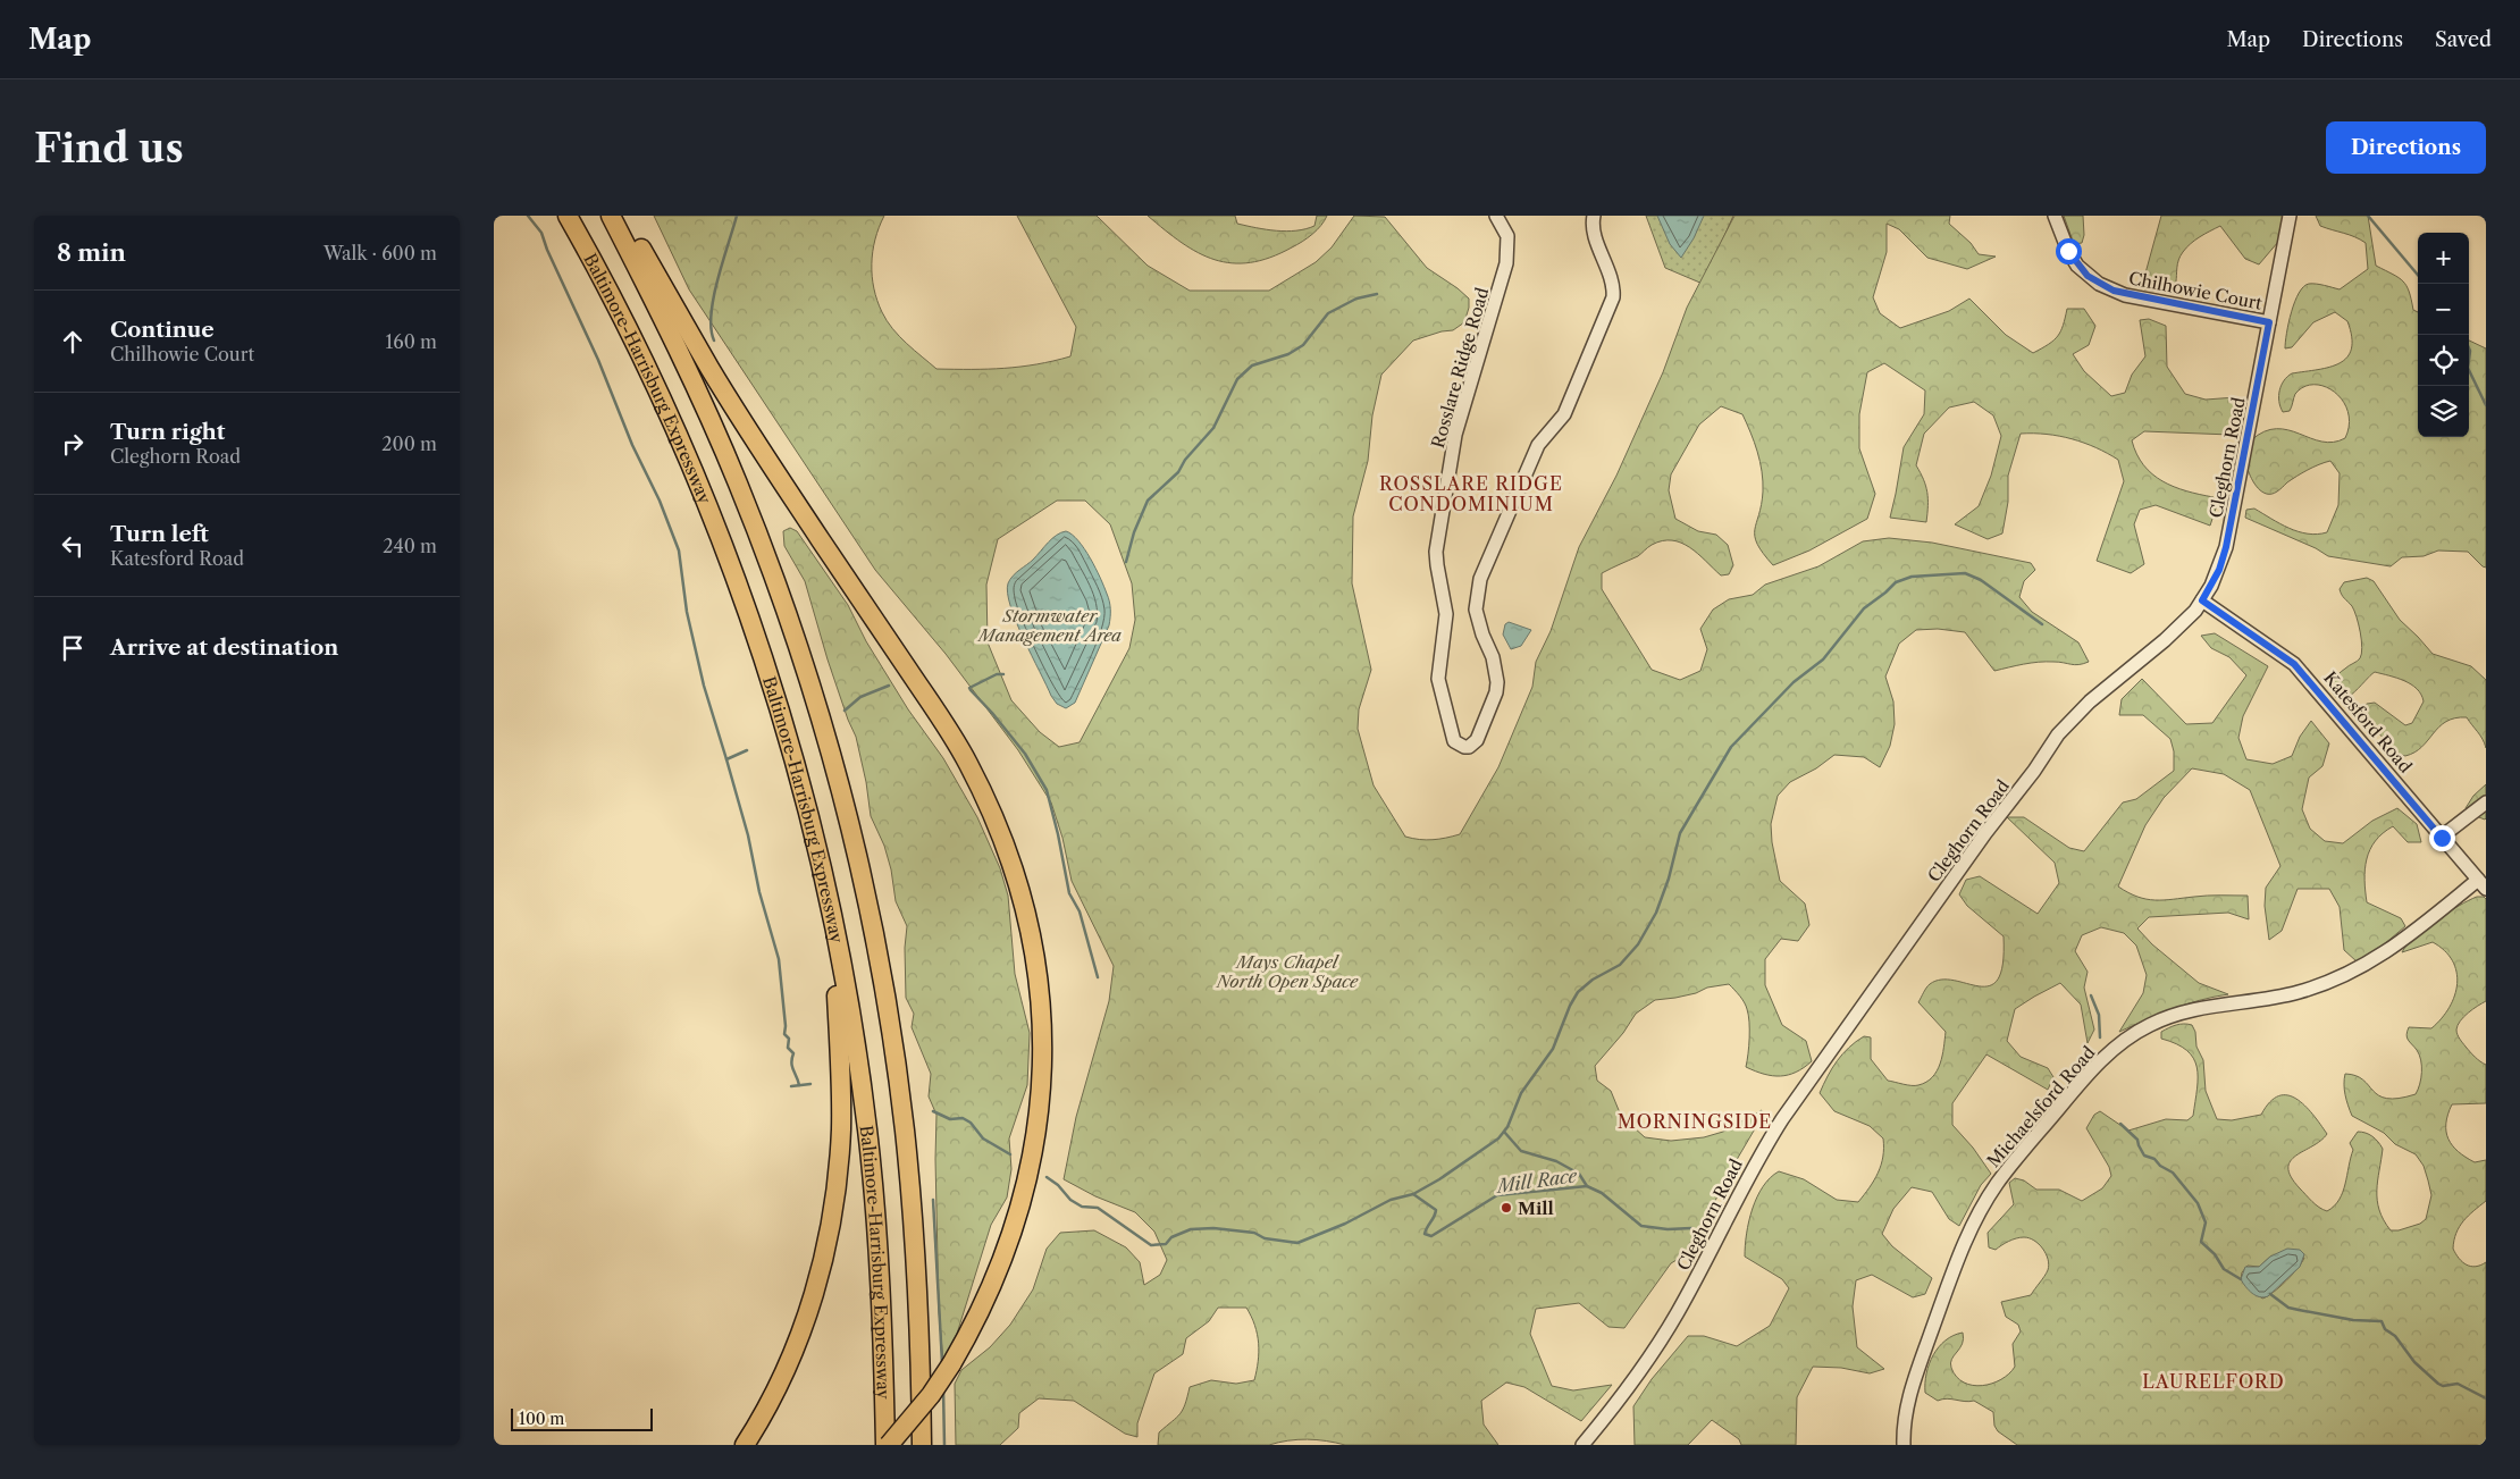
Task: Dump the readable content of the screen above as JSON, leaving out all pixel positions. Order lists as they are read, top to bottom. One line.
{"streets":{"highway":["Baltimore-Harrisburg Expressway"],"street":["Chilhowie Court","Rosslare Ridge Road","Cleghorn Road","Katesford Road","Michaelsford Road"]},"crossings":[["Chilhowie Court","Cleghorn Road"],["Cleghorn Road","Katesford Road"],["Katesford Road","Michaelsford Road"]],"districts":["ROSSLARE RIDGE CONDOMINIUM","MORNINGSIDE","LAURELFORD"],"water":["Mill Race"],"parks":["Stormwater Management Area","Mays Chapel North Open Space"],"places":["Mill"],"scale_bar":"100 m","page":{"header":"Map","nav":["Map","Directions","Saved"],"buttons":"Directions","title":"Find us","heading":["8 min","Walk · 600 m"],"map_buttons":["+","−"],"list":[["Continue","Chilhowie Court","160 m"],["Turn right","Cleghorn Road","200 m"],["Turn left","Katesford Road","240 m"],"Arrive at destination"],"scale":"100 m"}}
